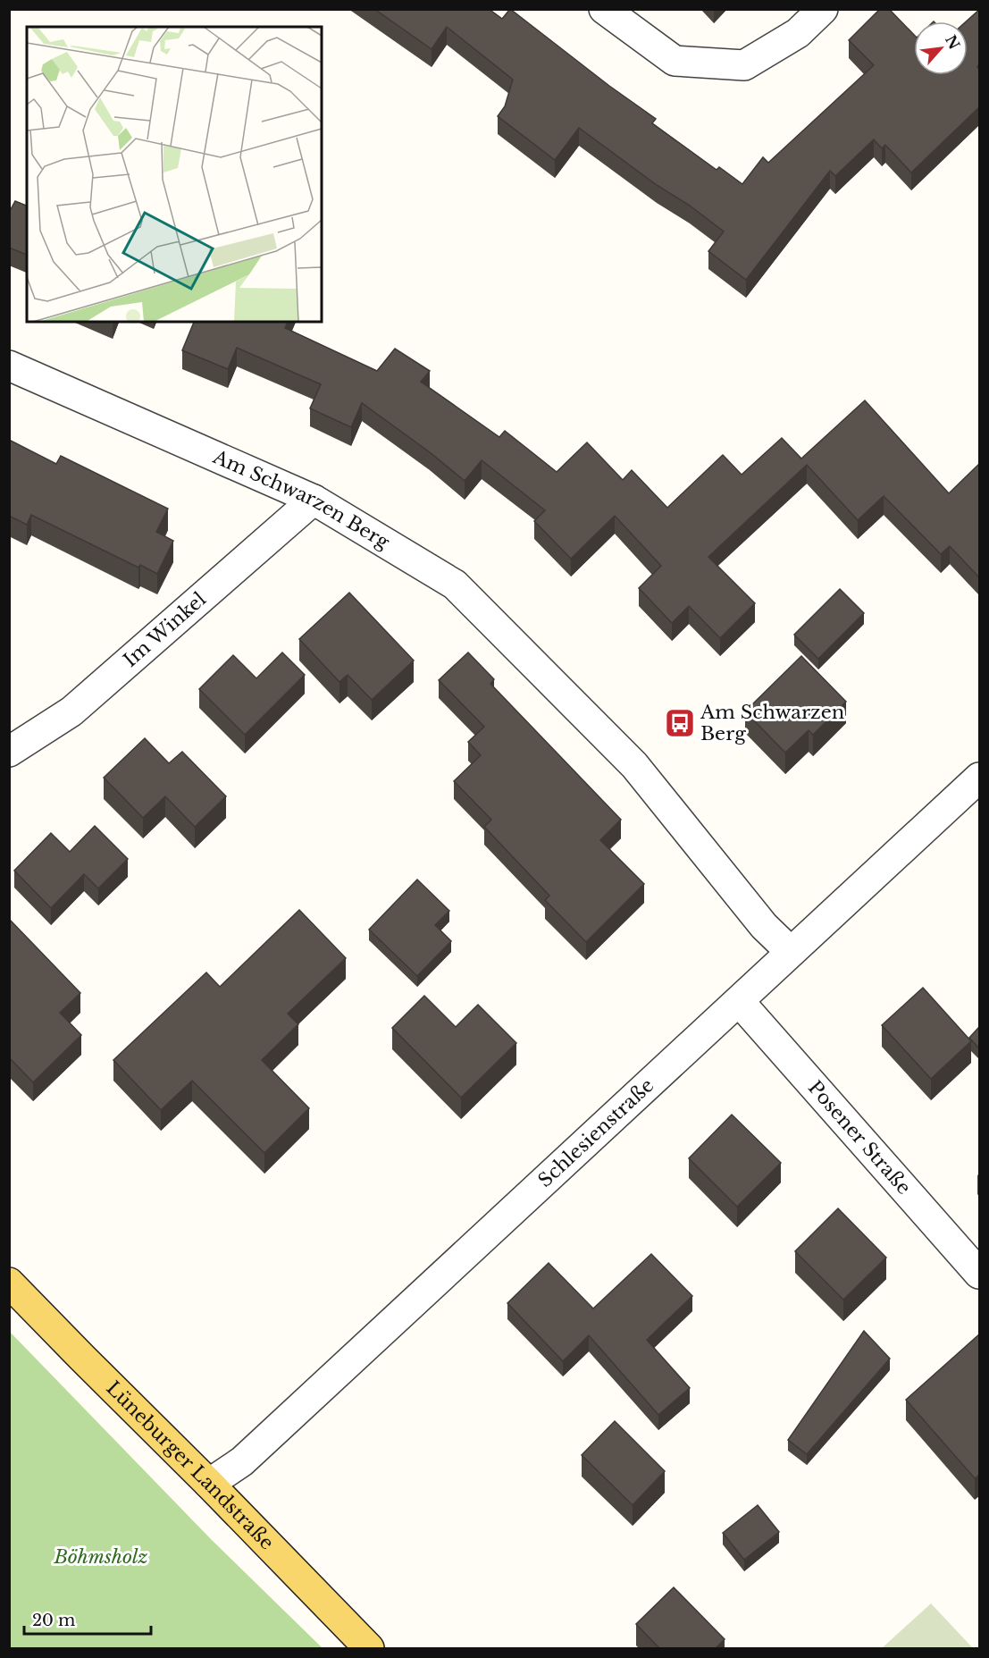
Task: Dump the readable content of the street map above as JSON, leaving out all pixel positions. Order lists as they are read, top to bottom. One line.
{"streets":{"main road":["Lüneburger Landstraße"],"street":["Am Schwarzen Berg","Im Winkel","Schlesienstraße","Posener Straße"]},"crossings":[["Am Schwarzen Berg","Im Winkel"],["Am Schwarzen Berg","Schlesienstraße"],["Schlesienstraße","Posener Straße"],["Schlesienstraße","Lüneburger Landstraße"]],"parks":["Böhmsholz"],"places":{"bus stop":["Am Schwarzen Berg"]},"scale_bar":"20 m","north":"top right"}
